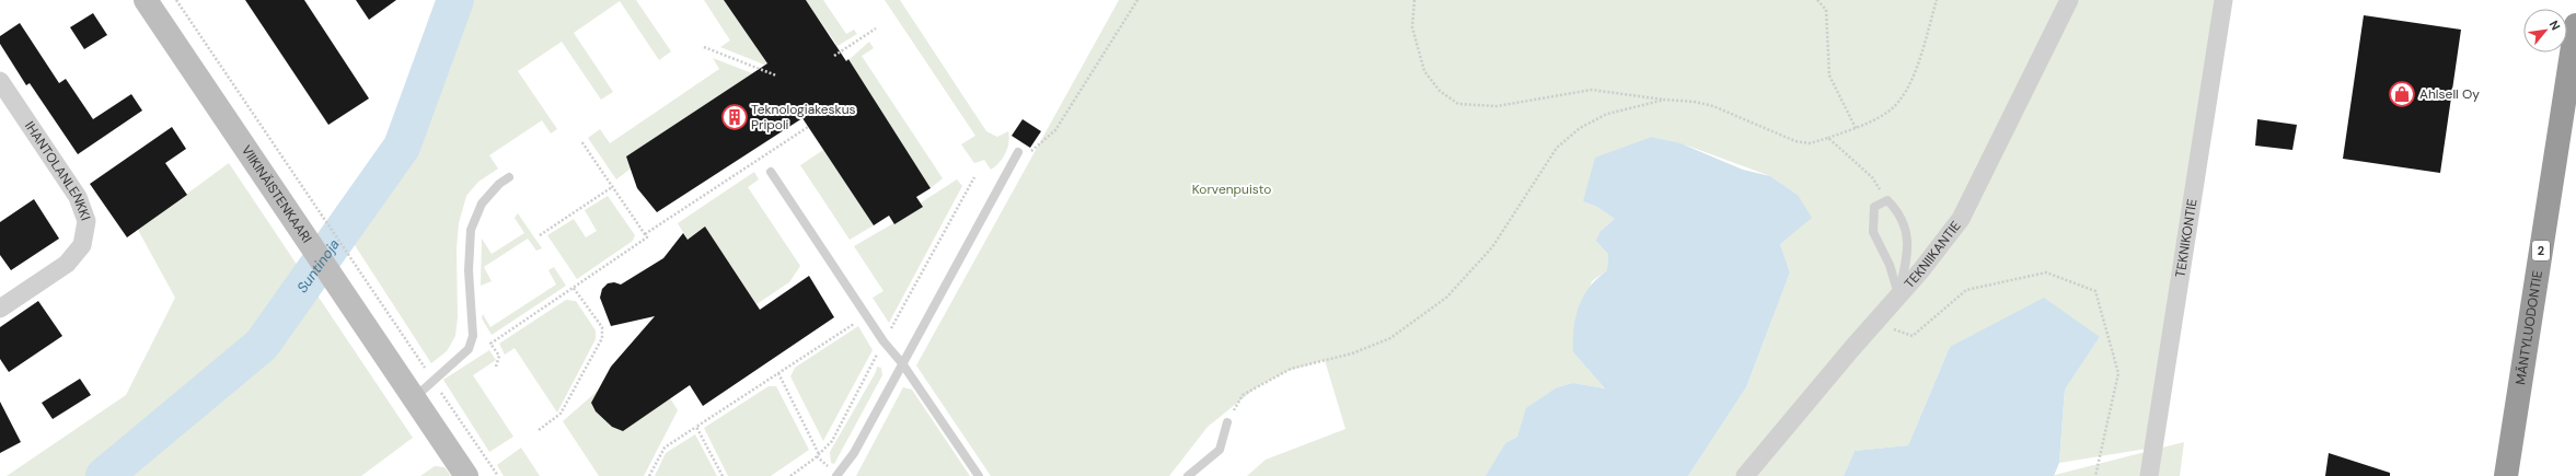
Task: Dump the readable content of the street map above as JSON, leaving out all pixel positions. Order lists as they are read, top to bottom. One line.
{"streets":{"highway":["2","MÄNTYLUODONTIE"],"street":["IHANTOLANLENKKI","VIIKINÄISTENKAARI","TEKNIKONTIE","TEKNIIKANTIE"]},"water":["Suntinoja"],"parks":["Korvenpuisto"],"places":{"shop":["Ahlsell Oy"],"building":["Teknologiakeskus Pripoli"]},"north":"top right"}
